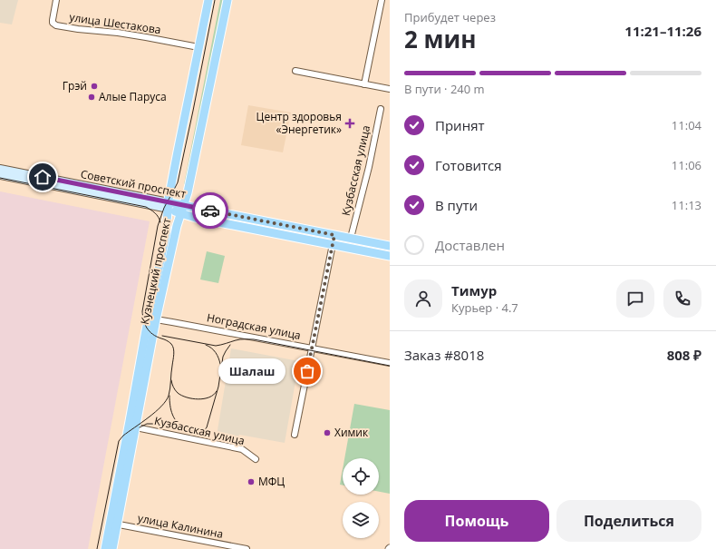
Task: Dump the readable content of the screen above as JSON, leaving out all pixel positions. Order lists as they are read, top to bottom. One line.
{"streets":{"main road":["Советский проспект","Кузнецкий проспект"],"street":["улица Шестакова","Кузбасская улица","Ноградская улица","улица Калинина"]},"crossings":[["улица Шестакова","Кузнецкий проспект"],["Кузбасская улица","Советский проспект"],["Кузбасская улица","Кузнецкий проспект"],["Советский проспект","Кузнецкий проспект"],["Кузнецкий проспект","Ноградская улица"],["Кузнецкий проспект","улица Калинина"]],"places":{"other":["Грэй","Алые Паруса","Шалаш","Химик","МФЦ"],"health":["Центр здоровья «Энергетик»"]},"page":{"heading":["2 мин","Прибудет через","11:21–11:26"],"panel":["Тимур","Курьер · 4.7","Заказ #8018","808 ₽"],"bar":"В пути · 240 m","list":[["Принят","11:04"],["Готовится","11:06"],["В пути","11:13"],"Доставлен"],"bubble":"Шалаш","buttons":["Помощь","Поделиться"]}}
